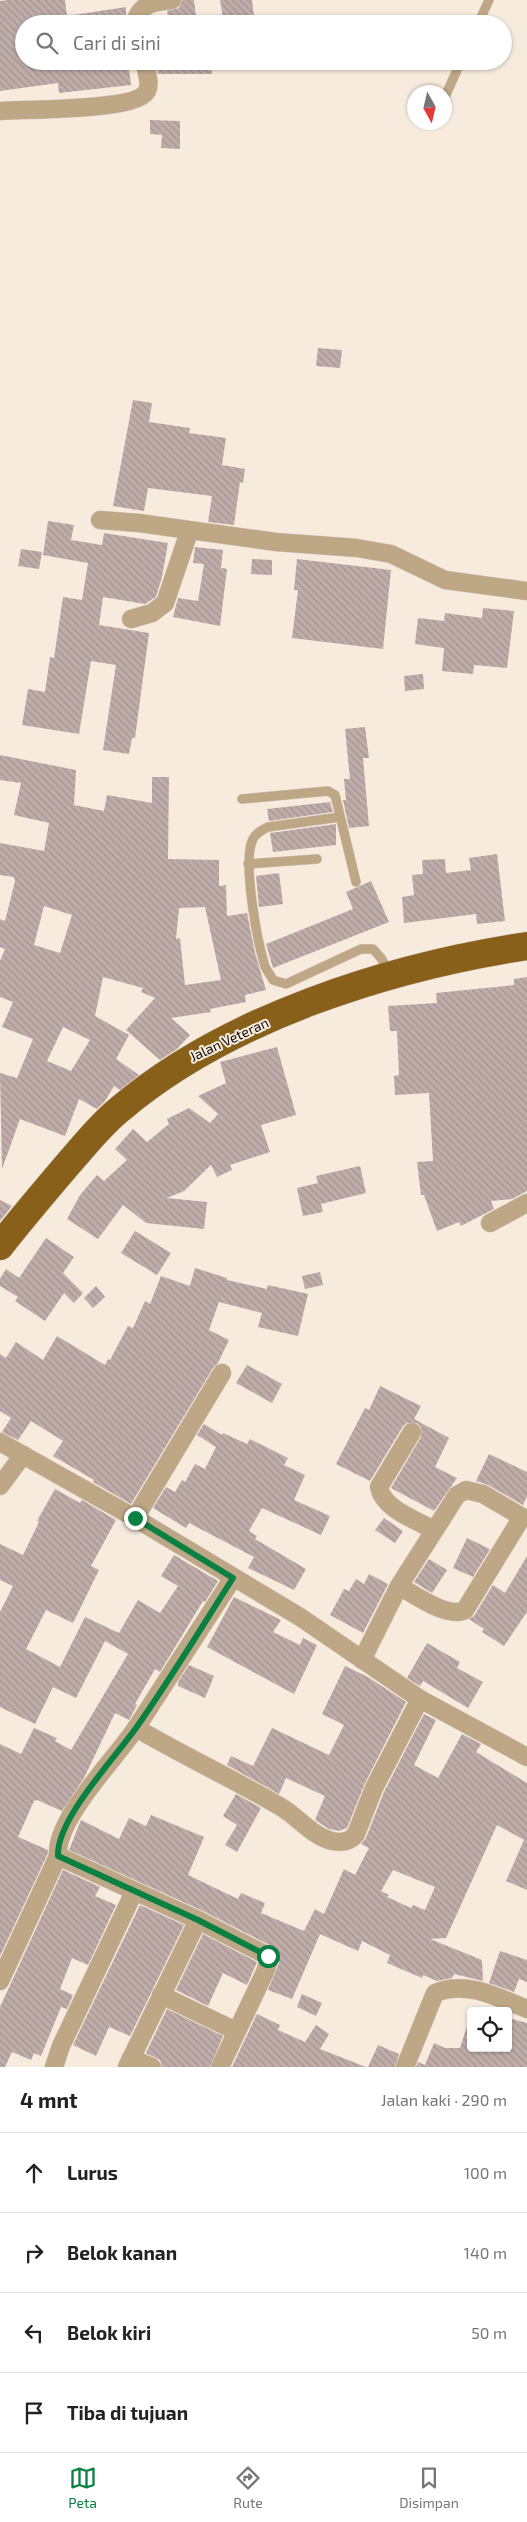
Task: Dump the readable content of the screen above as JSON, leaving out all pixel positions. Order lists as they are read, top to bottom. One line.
{"streets":{"highway":["Jalan Veteran"]},"north":"bottom","page":{"search":"Cari di sini","heading":["4 mnt","Jalan kaki · 290 m"],"list":[["Lurus","100 m"],["Belok kanan","140 m"],["Belok kiri","50 m"],"Tiba di tujuan"],"nav":["Peta","Rute","Disimpan"]}}
